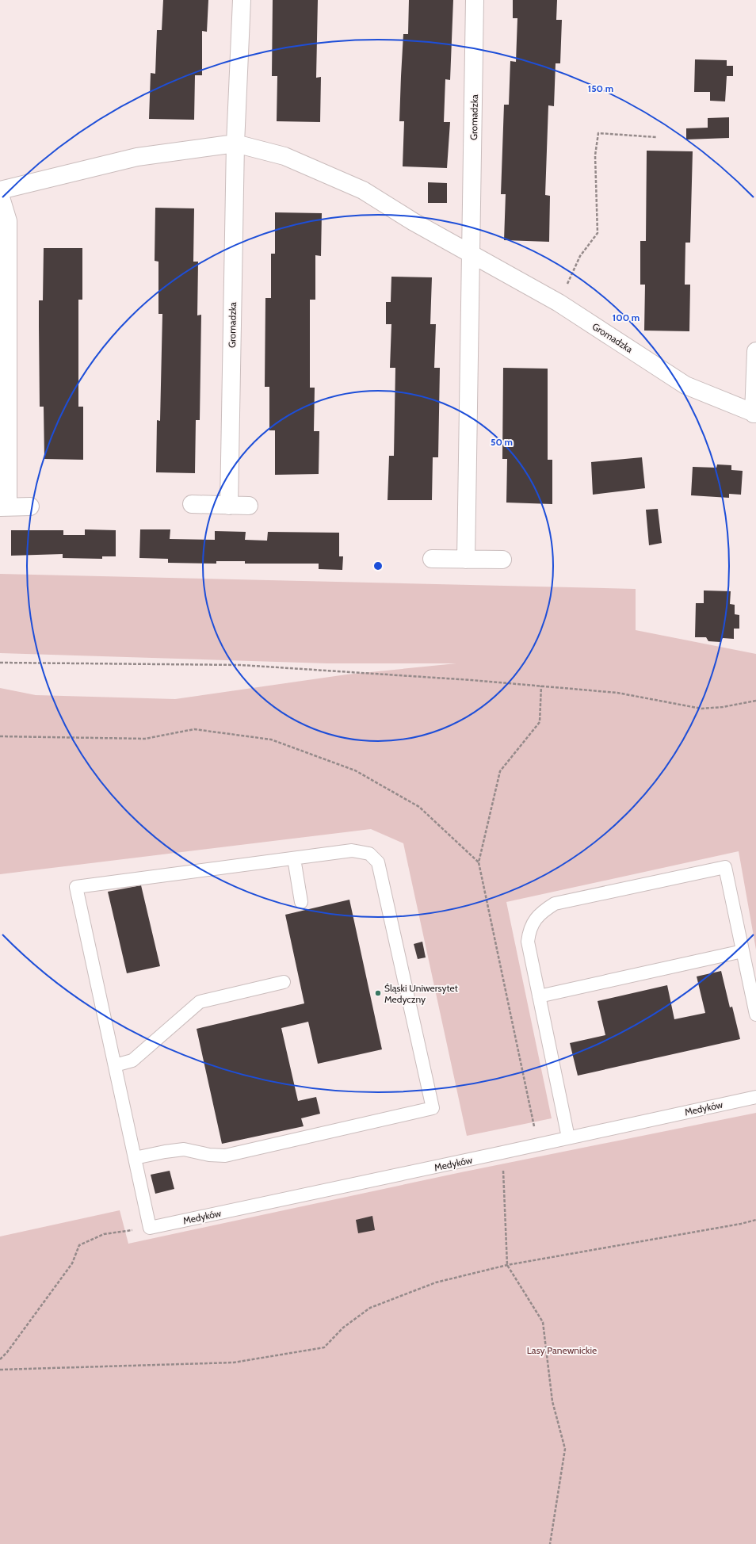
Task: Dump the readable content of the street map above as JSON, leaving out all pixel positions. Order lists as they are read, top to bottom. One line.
{"streets":{"street":["Gromadzka"],"lane":["Medyków"]},"parks":["Lasy Panewnickie"],"places":["Śląski Uniwersytet Medyczny"],"rings":["150 m","100 m","50 m"]}
